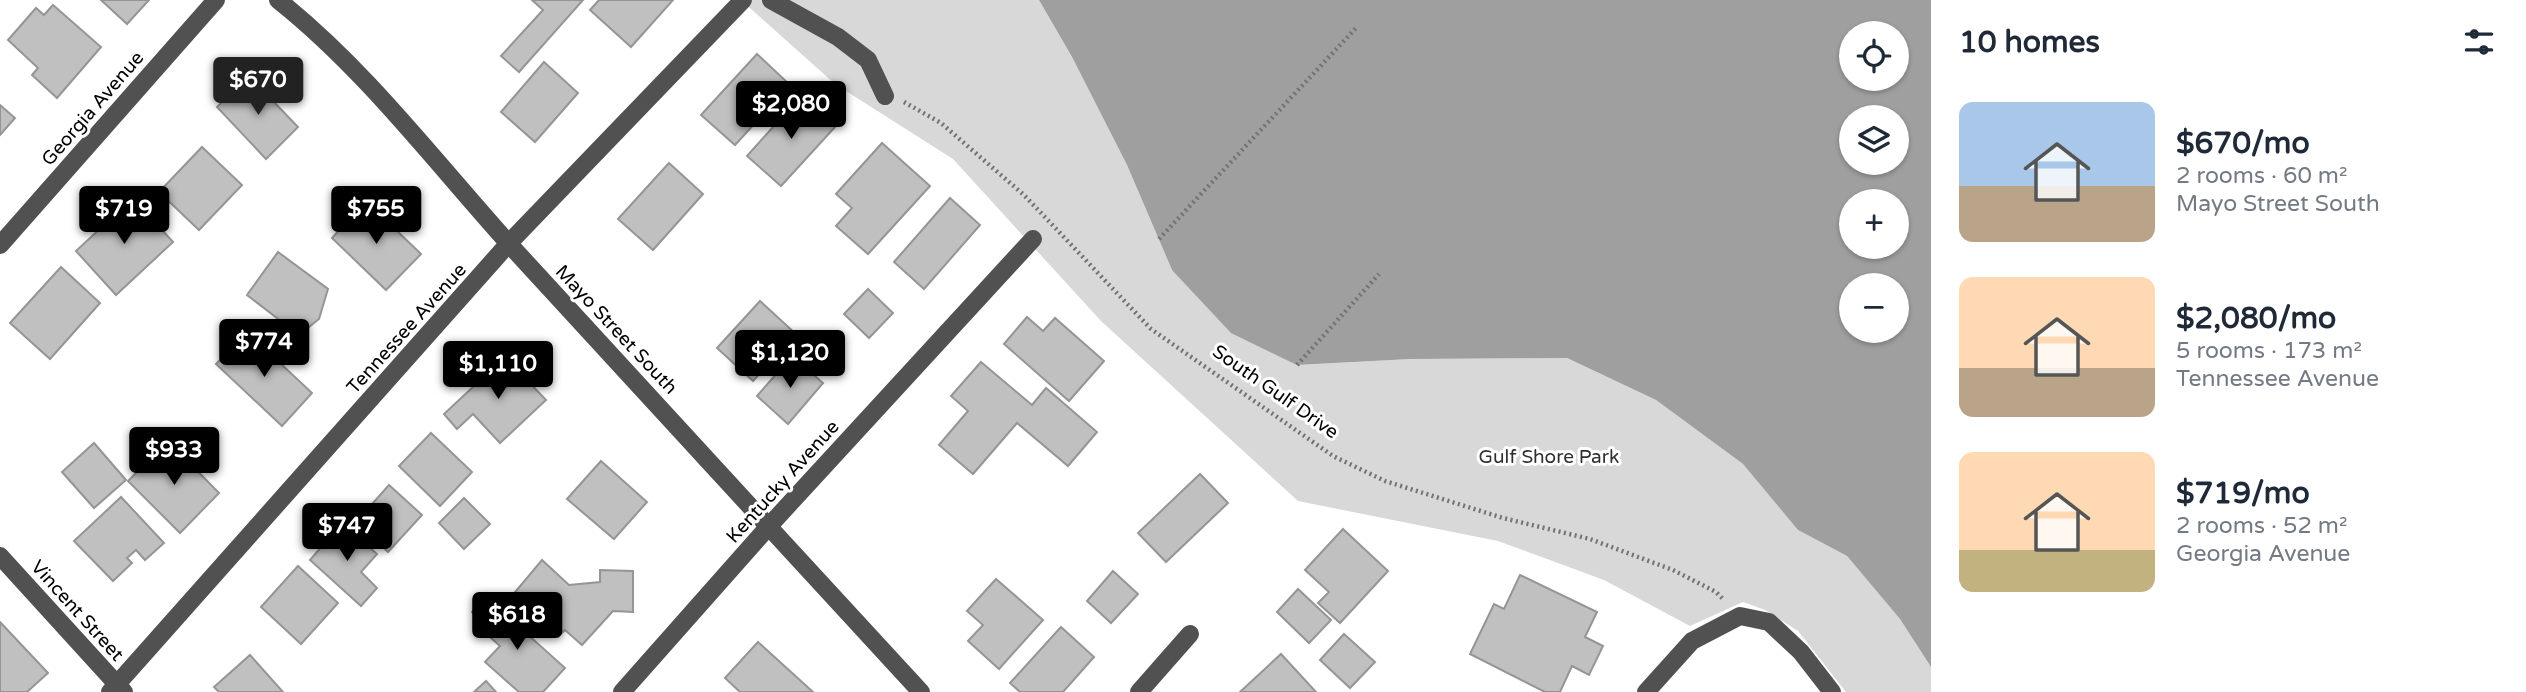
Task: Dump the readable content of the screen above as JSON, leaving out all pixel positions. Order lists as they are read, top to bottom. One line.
{"streets":{"street":["Georgia Avenue","Tennessee Avenue","Mayo Street South","Kentucky Avenue","Vincent Street"],"path":["South Gulf Drive"]},"crossings":[["Tennessee Avenue","Mayo Street South"],["Tennessee Avenue","Vincent Street"],["Mayo Street South","Kentucky Avenue"]],"parks":["Gulf Shore Park"],"page":{"heading":"10 homes","map_buttons":["+","−"],"price":["$670","$2,080","$719","$755","$774","$1,120","$1,110","$933","$747","$618"],"list":[{"name":"$670/mo","note":"2 rooms · 60 m² · Mayo Street South"},{"name":"$2,080/mo","note":"5 rooms · 173 m² · Tennessee Avenue"},{"name":"$719/mo","note":"2 rooms · 52 m² · Georgia Avenue"}]}}
